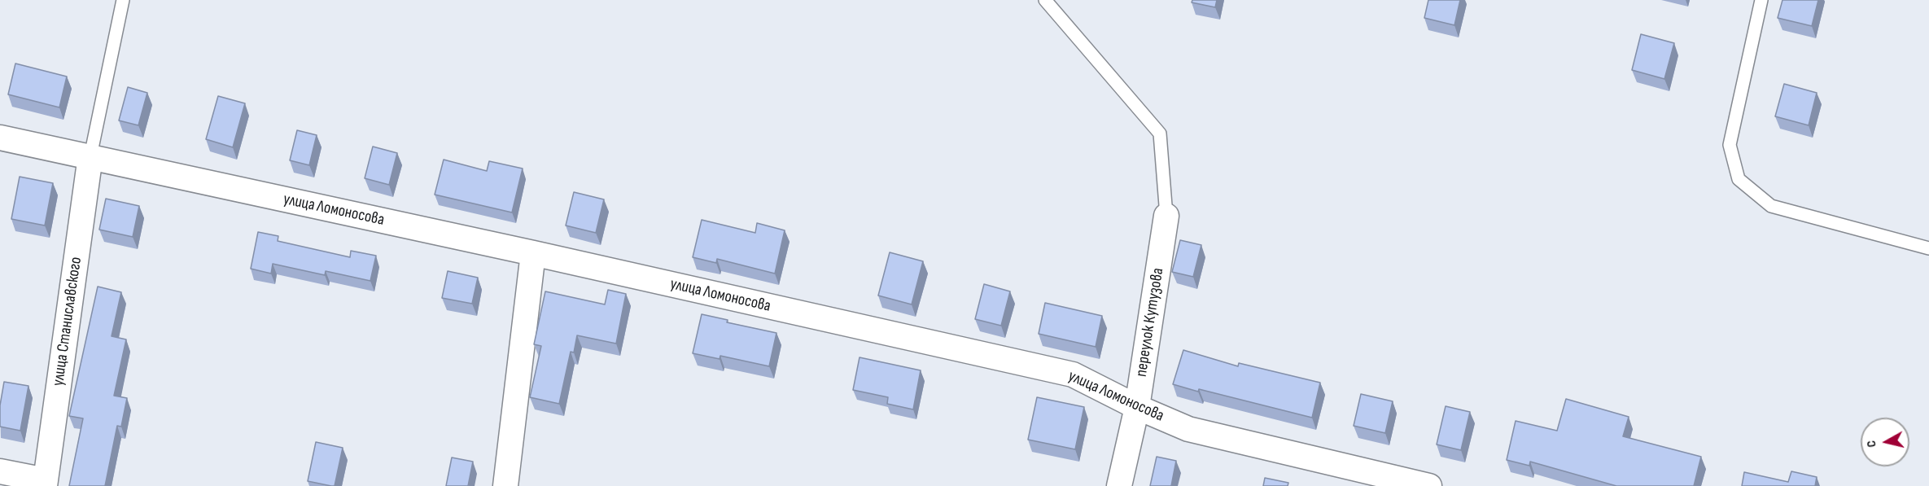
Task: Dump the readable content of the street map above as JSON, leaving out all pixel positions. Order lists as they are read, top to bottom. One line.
{"streets":{"street":["улица Ломоносова","улица Станиславского","переулок Кутузова"]},"crossings":[["улица Ломоносова","улица Станиславского"],["улица Ломоносова","переулок Кутузова"]],"north":"left"}
